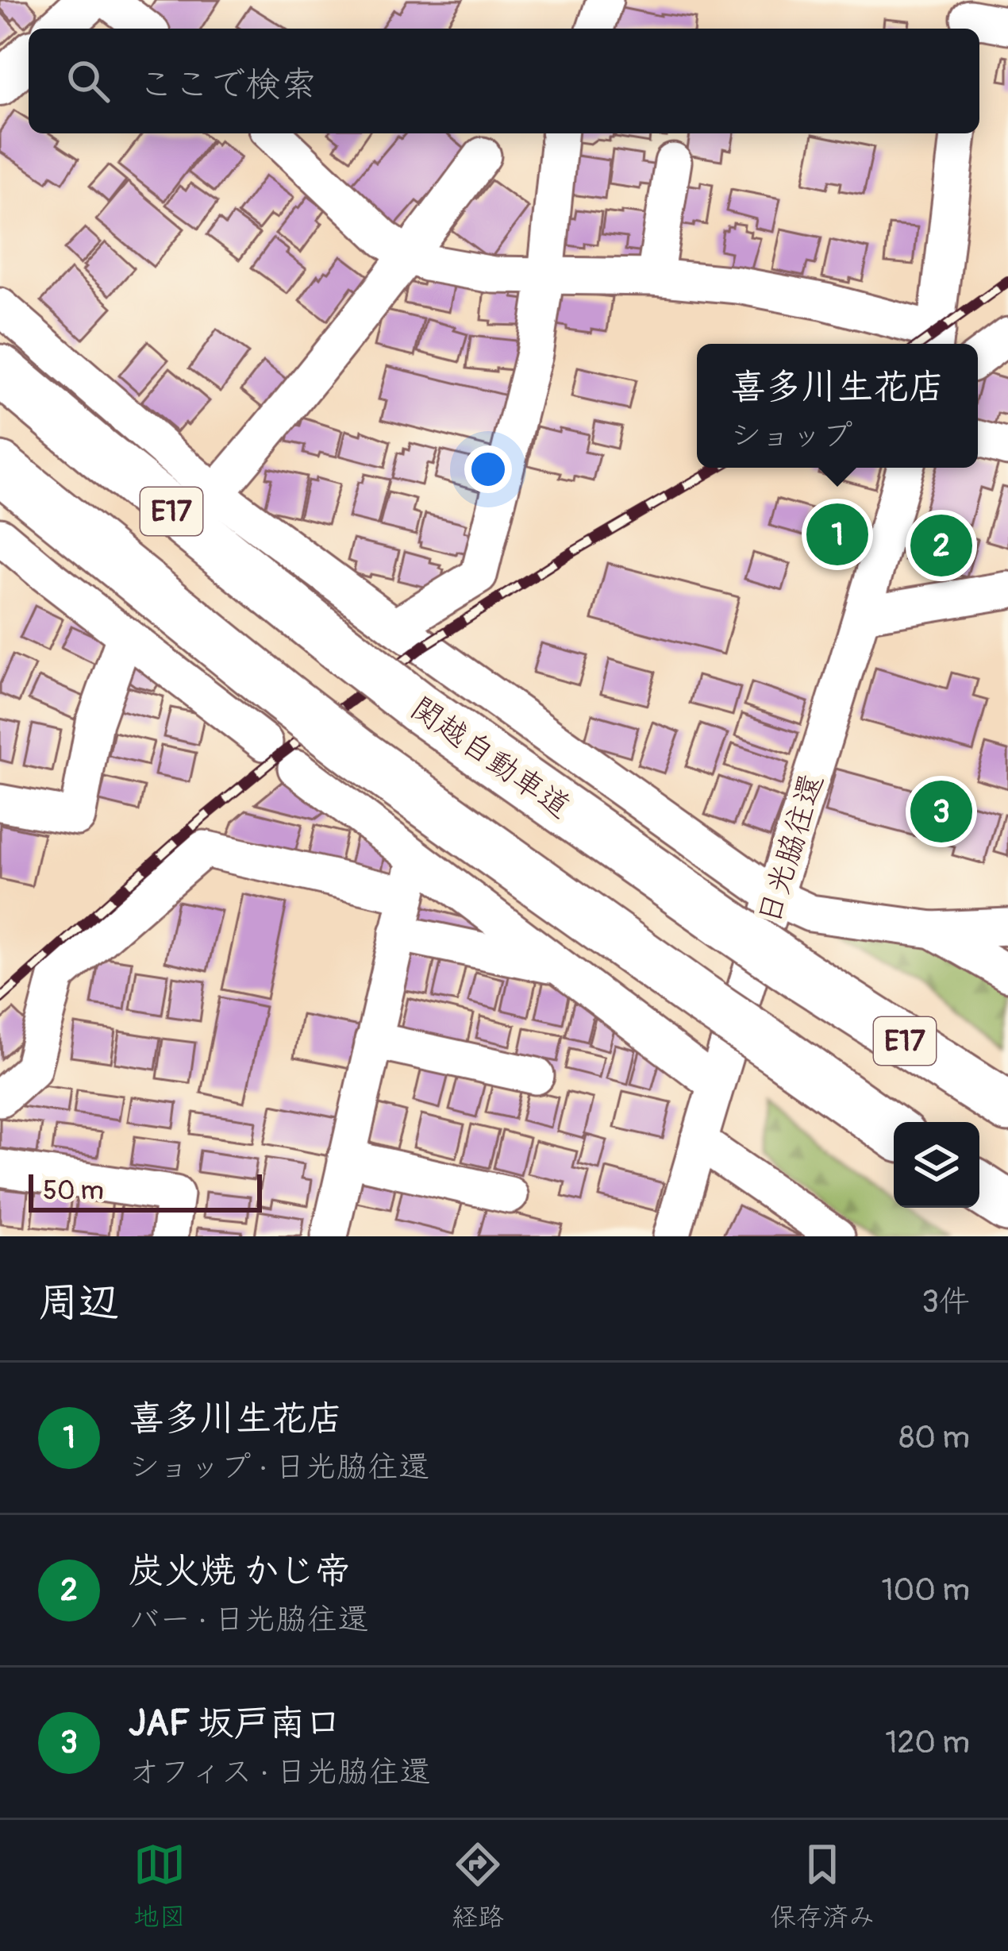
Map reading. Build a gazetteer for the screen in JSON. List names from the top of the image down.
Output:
{
  "streets": {
    "highway": ["E17", "関越自動車道"],
    "street": ["日光脇往還"]
  },
  "scale_bar": "50 m",
  "page": {
    "search": "ここで検索",
    "popup": ["喜多川生花店", "ショップ"],
    "pins": ["1", "2", "3"],
    "scale": "50 m",
    "heading": ["周辺", "3件"],
    "list": [
      {
        "mark": "1",
        "name": "喜多川生花店",
        "note": "ショップ · 日光脇往還",
        "value": "80 m"
      },
      {
        "mark": "2",
        "name": "炭火焼 かじ帝",
        "note": "バー · 日光脇往還",
        "value": "100 m"
      },
      {
        "mark": "3",
        "name": "JAF 坂戸南口",
        "note": "オフィス · 日光脇往還",
        "value": "120 m"
      }
    ],
    "nav": ["地図", "経路", "保存済み"]
  }
}
